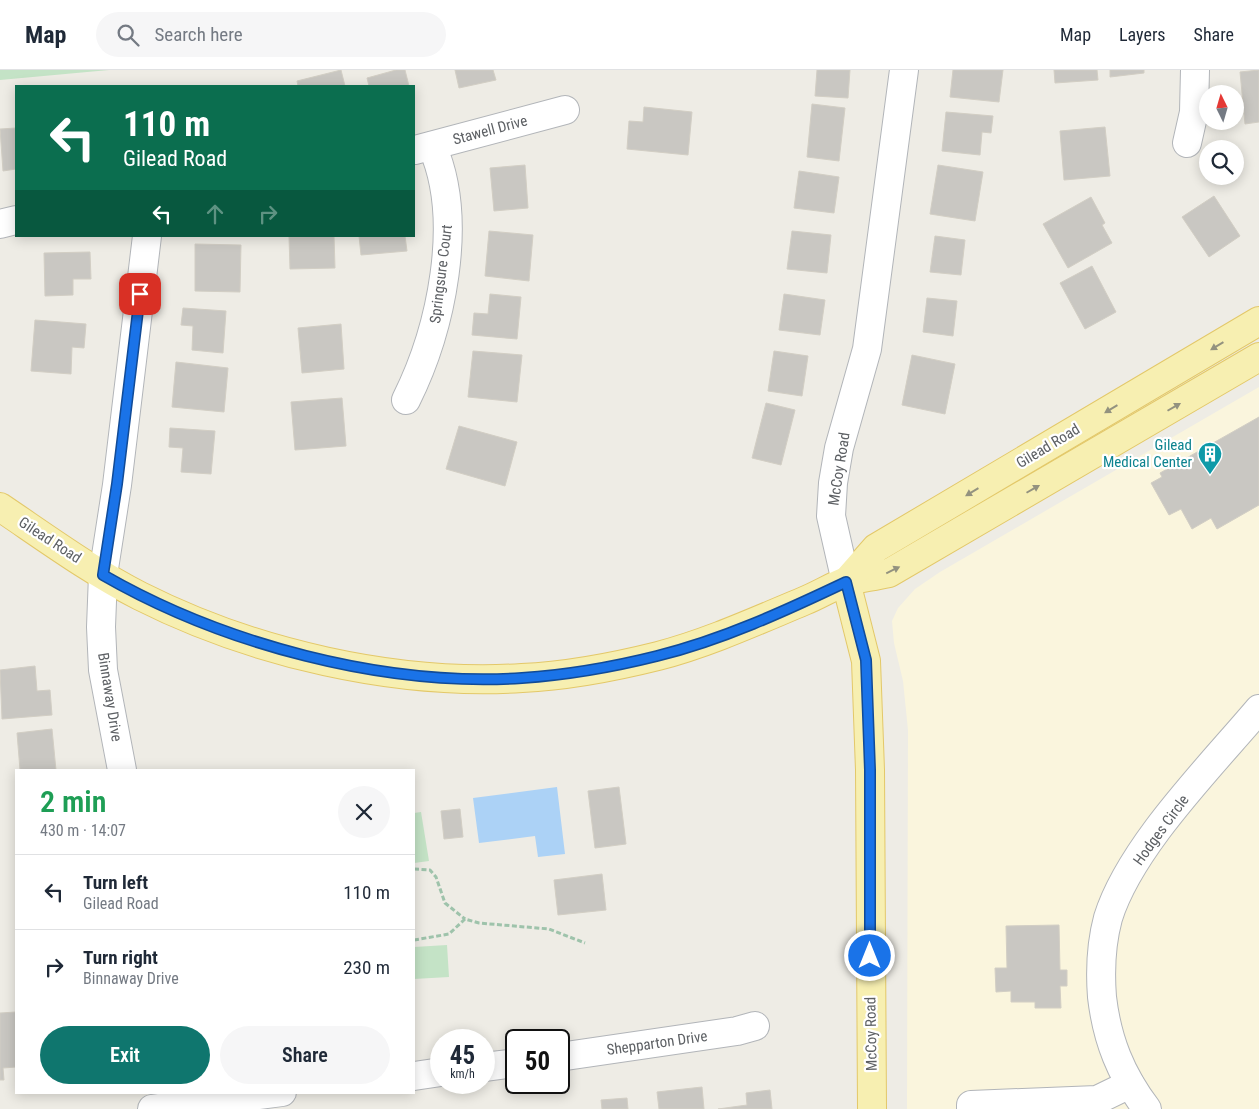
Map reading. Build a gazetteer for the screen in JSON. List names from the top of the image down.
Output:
{
  "streets": {
    "main road": ["Gilead Road", "McCoy Road"],
    "street": [
      "Stawell Drive",
      "Springsure Court",
      "Binnaway Drive",
      "Hodges Circle",
      "Shepparton Drive"
    ]
  },
  "crossings": [
    ["Stawell Drive", "Springsure Court"],
    ["Gilead Road", "McCoy Road"],
    ["Gilead Road", "Binnaway Drive"]
  ],
  "places": {
    "building": ["Gilead Medical Center"]
  },
  "north": "top",
  "page": {
    "header": "Map",
    "search": "Search here",
    "nav": ["Map", "Layers", "Share"],
    "turn": ["110 m", "Gilead Road"],
    "heading": ["2 min", "430 m · 14:07"],
    "list": [
      {
        "name": "Turn left",
        "note": "Gilead Road",
        "value": "110 m"
      },
      {
        "name": "Turn right",
        "note": "Binnaway Drive",
        "value": "230 m"
      }
    ],
    "buttons": ["Exit", "Share"],
    "speed": "45 km/h",
    "limit": "50"
  }
}
